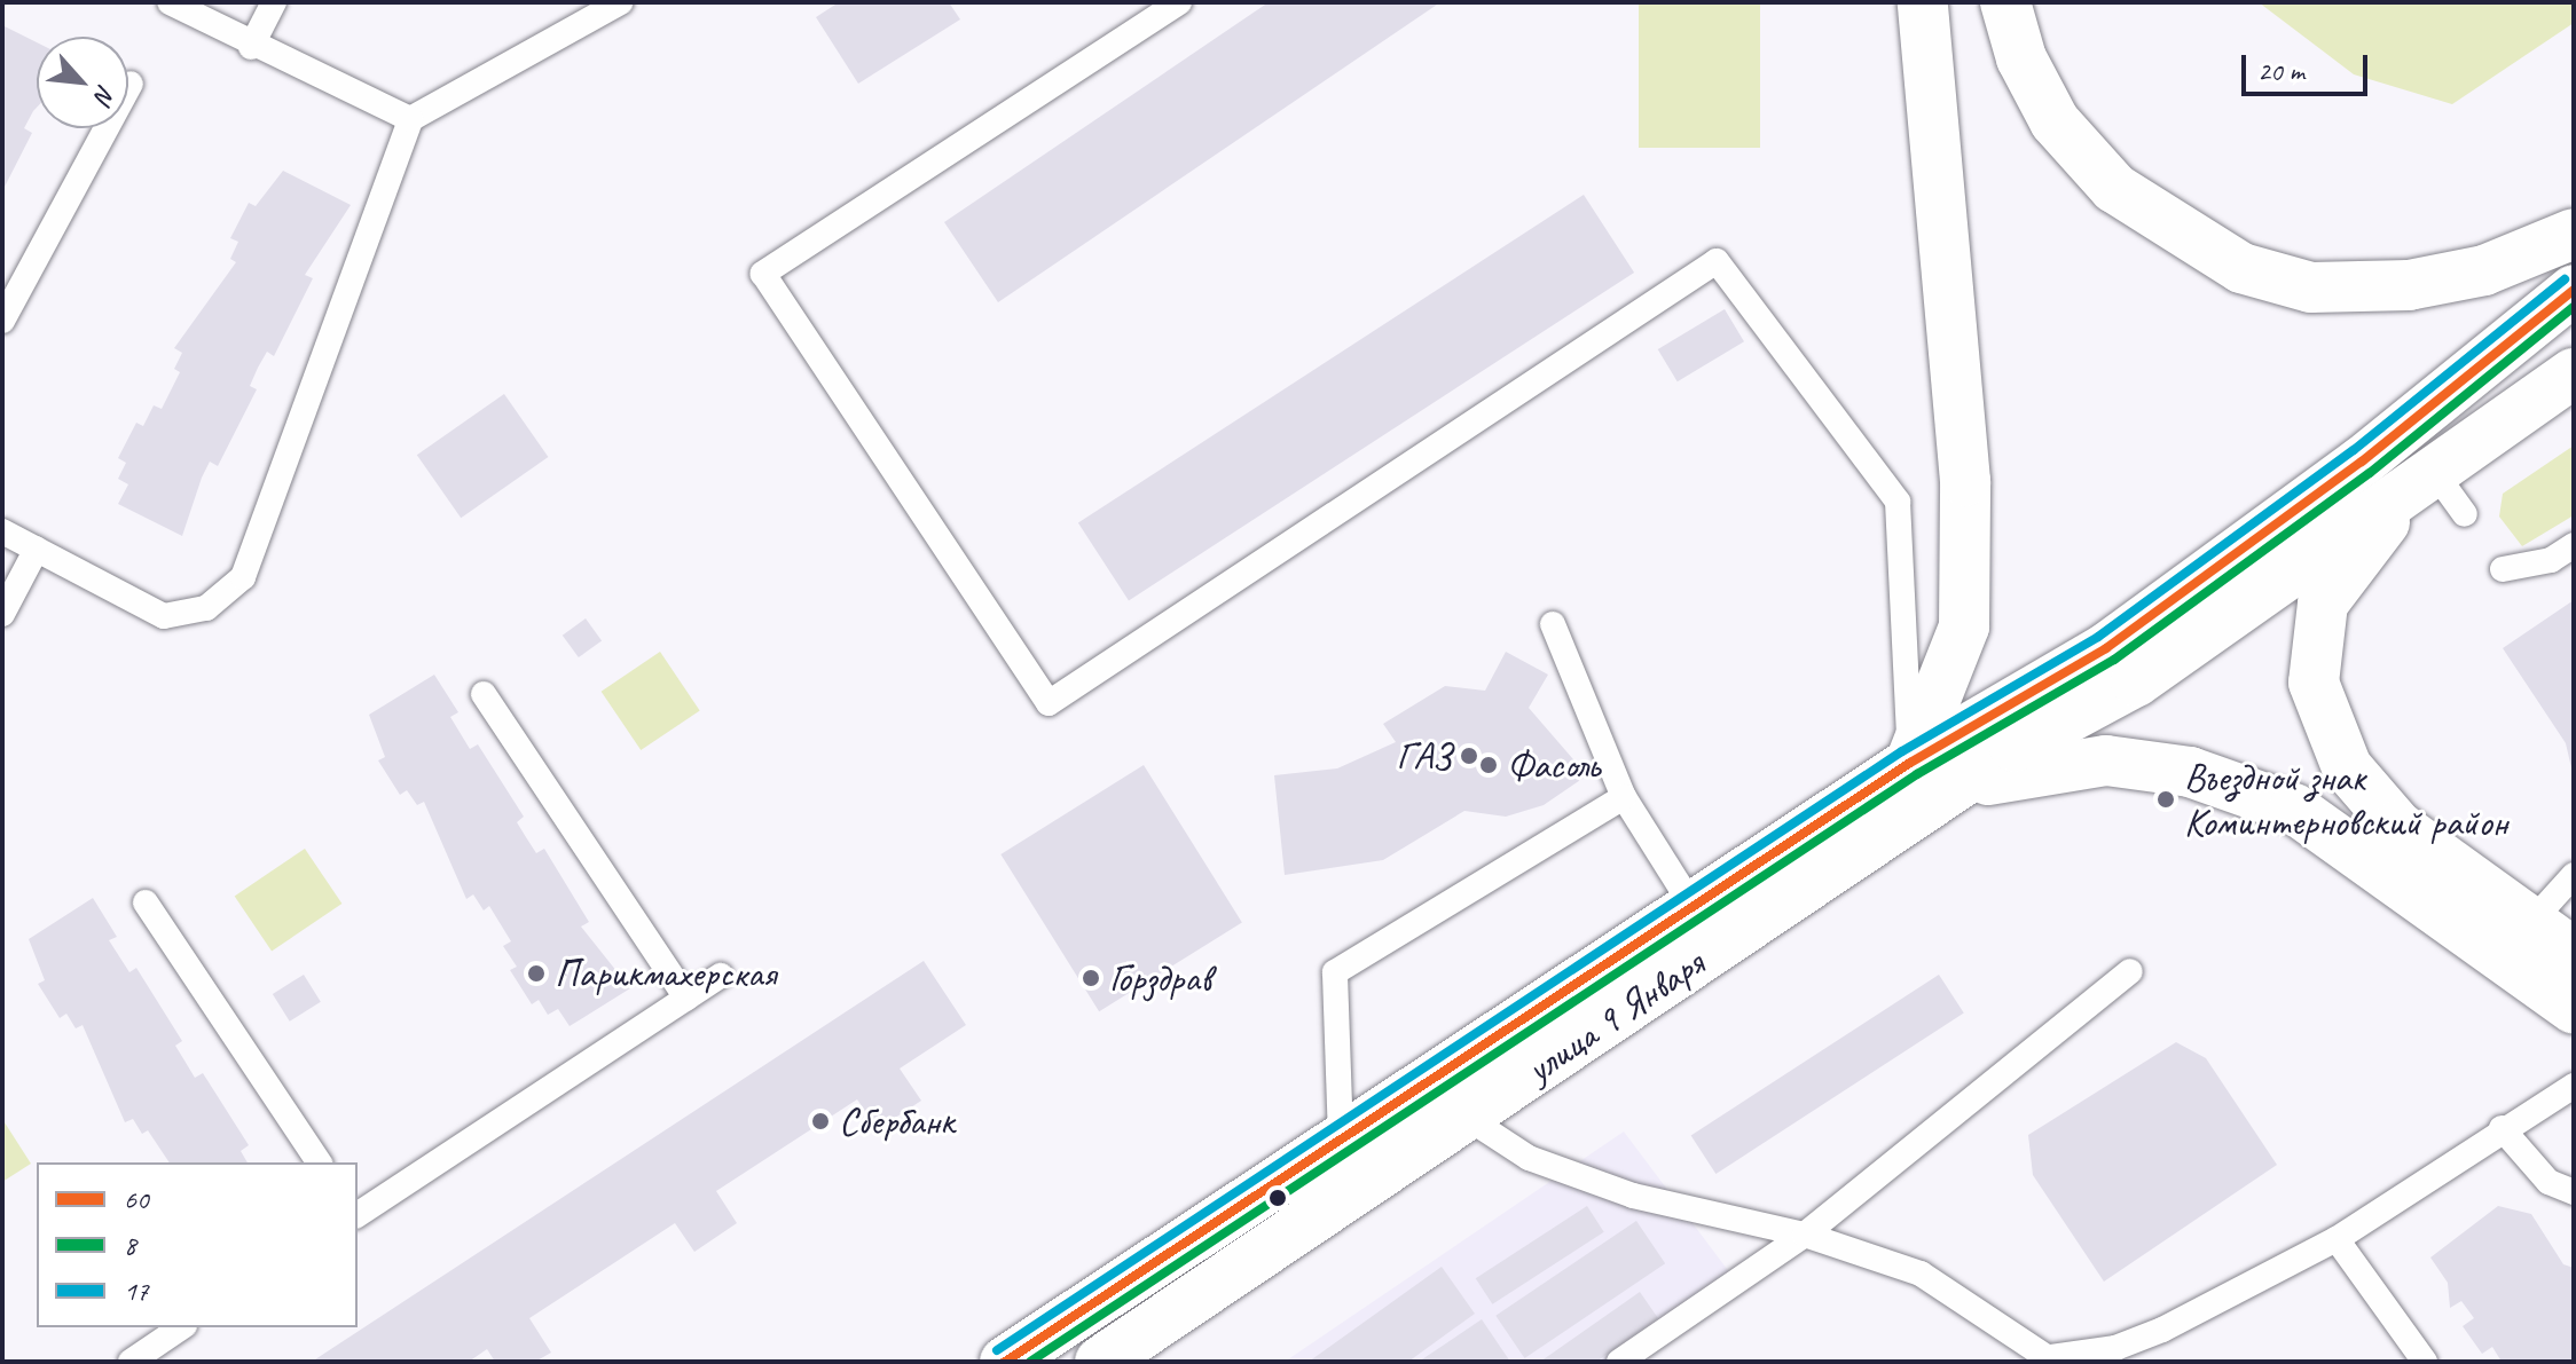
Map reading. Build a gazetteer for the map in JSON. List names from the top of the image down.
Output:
{
  "streets": {
    "main road": ["улица 9 Января"]
  },
  "places": [
    "ГАЗ",
    "Фасоль",
    "Въездной знак Коминтерновский район",
    "Парикмахерская",
    "Горздрав",
    "Сбербанк"
  ],
  "lines": ["transit line 17", "transit line 60", "transit line 8"],
  "legend": ["60", "8", "17"],
  "scale_bar": "20 m",
  "north": "bottom right"
}
